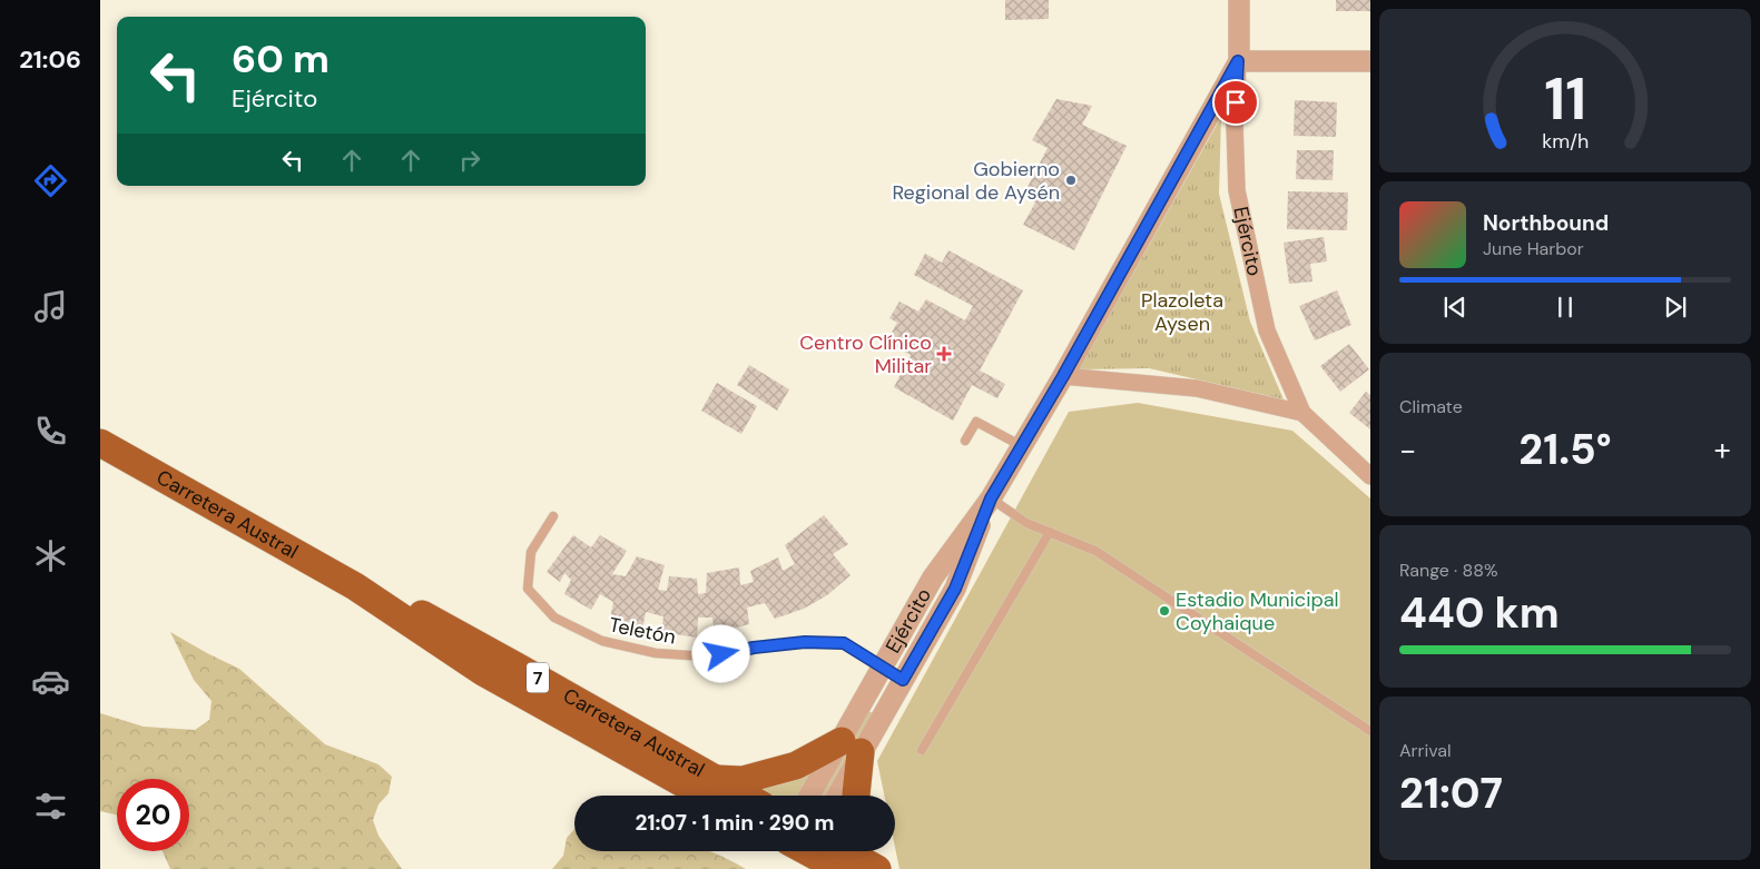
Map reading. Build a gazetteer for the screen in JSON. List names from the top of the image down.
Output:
{
  "streets": {
    "highway": ["Carretera Austral", "7"],
    "street": ["Ejército"],
    "lane": ["Teletón"]
  },
  "crossings": [
    ["Ejército", "Teletón"]
  ],
  "parks": ["Plazoleta Aysen"],
  "places": {
    "other": ["Gobierno Regional de Aysén", "Estadio Municipal Coyhaique"],
    "health": ["Centro Clínico Militar"]
  },
  "page": {
    "tabs": "21:06",
    "turn": ["60 m", "Ejército"],
    "song": ["Northbound", "June Harbor"],
    "tile": [
      "Climate",
      ["Range · 88%", "440 km"],
      ["Arrival", "21:07"]
    ],
    "heat": ["−", "21.5°", "+"],
    "limit": "20",
    "trip": "21:07 · 1 min · 290 m",
    "gauge": ["11", "km/h"]
  }
}
